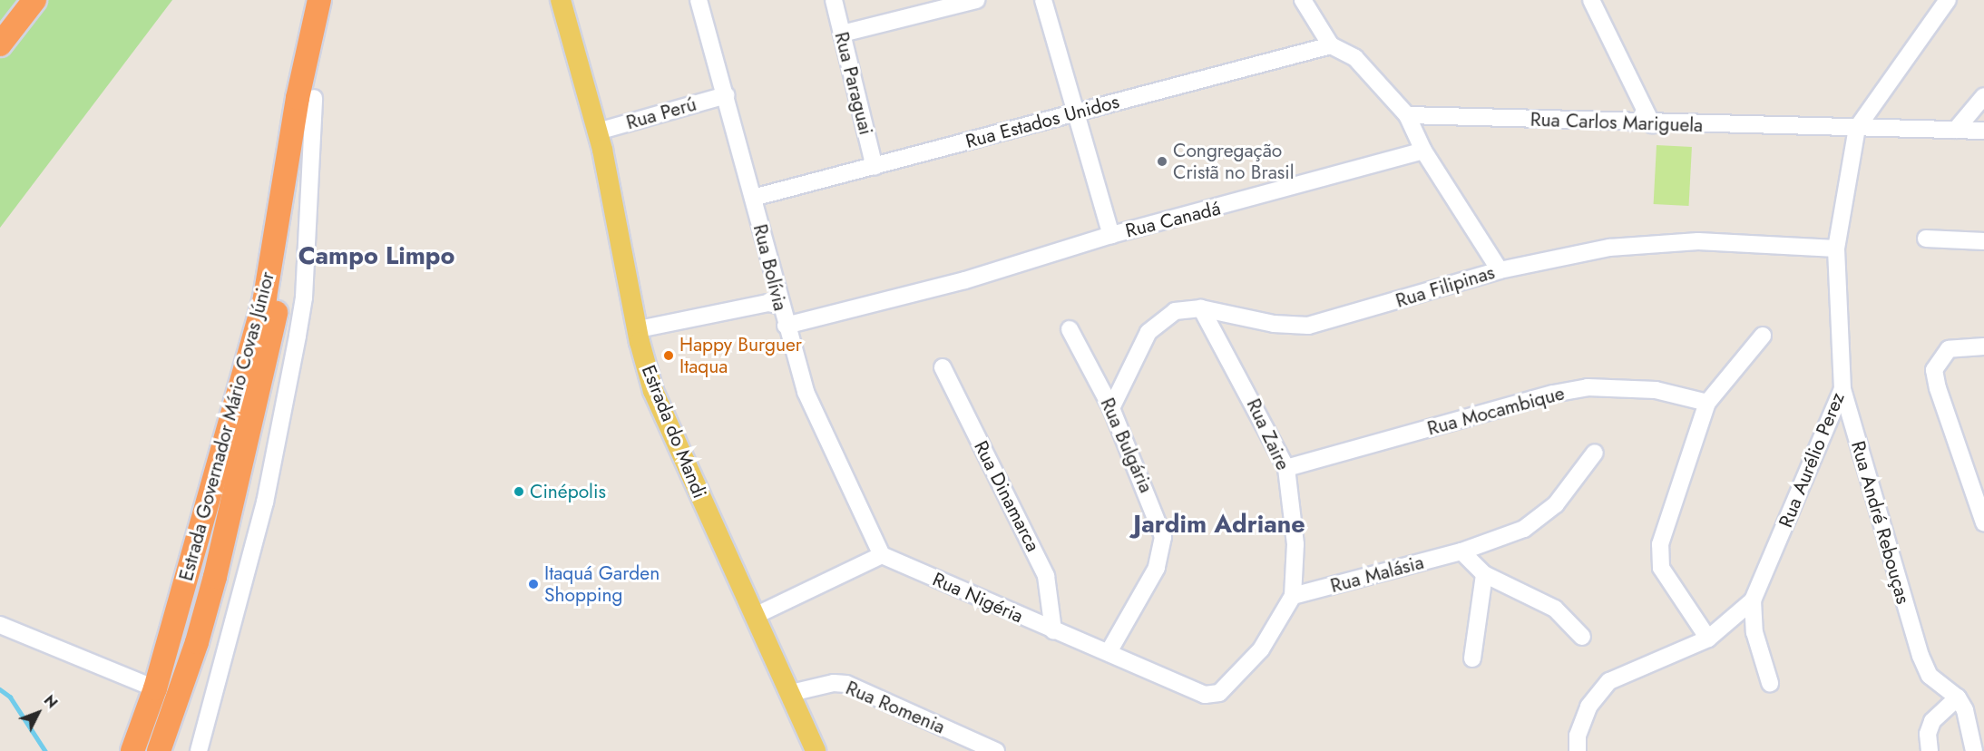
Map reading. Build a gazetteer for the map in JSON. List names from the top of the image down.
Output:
{
  "streets": {
    "highway": ["Estrada Governador Mário Covas Júnior"],
    "main road": ["Estrada do Mandi"],
    "street": [
      "Rua Paraguai",
      "Rua Perú",
      "Rua Estados Unidos",
      "Rua Carlos Mariguela",
      "Rua Canadá",
      "Rua Bolívia",
      "Rua Filipinas",
      "Rua Mocambique",
      "Rua Zaire",
      "Rua Bulgária",
      "Rua Aurélio Perez",
      "Rua Dinamarca",
      "Rua André Rebouças",
      "Rua Malásia",
      "Rua Nigéria",
      "Rua Romenia"
    ]
  },
  "crossings": [
    ["Rua Paraguai", "Rua Estados Unidos"],
    ["Rua Perú", "Rua Bolívia"],
    ["Rua Perú", "Estrada do Mandi"],
    ["Rua Estados Unidos", "Rua Bolívia"],
    ["Rua Carlos Mariguela", "Rua Aurélio Perez"],
    ["Rua Canadá", "Rua Bolívia"],
    ["Rua Bolívia", "Rua Nigéria"],
    ["Rua Filipinas", "Rua Zaire"],
    ["Rua Filipinas", "Rua Bulgária"],
    ["Rua Filipinas", "Rua Aurélio Perez"],
    ["Rua Mocambique", "Rua Zaire"],
    ["Estrada do Mandi", "Rua Romenia"],
    ["Rua Zaire", "Rua Malásia"],
    ["Rua Zaire", "Rua Nigéria"],
    ["Rua Bulgária", "Rua Nigéria"],
    ["Rua Aurélio Perez", "Rua André Rebouças"],
    ["Rua Dinamarca", "Rua Nigéria"]
  ],
  "districts": ["Campo Limpo", "Jardim Adriane"],
  "places": [
    "Congregação Cristã no Brasil",
    "Happy Burguer Itaqua",
    "Cinépolis",
    "Itaquá Garden Shopping"
  ],
  "north": "top right"
}
